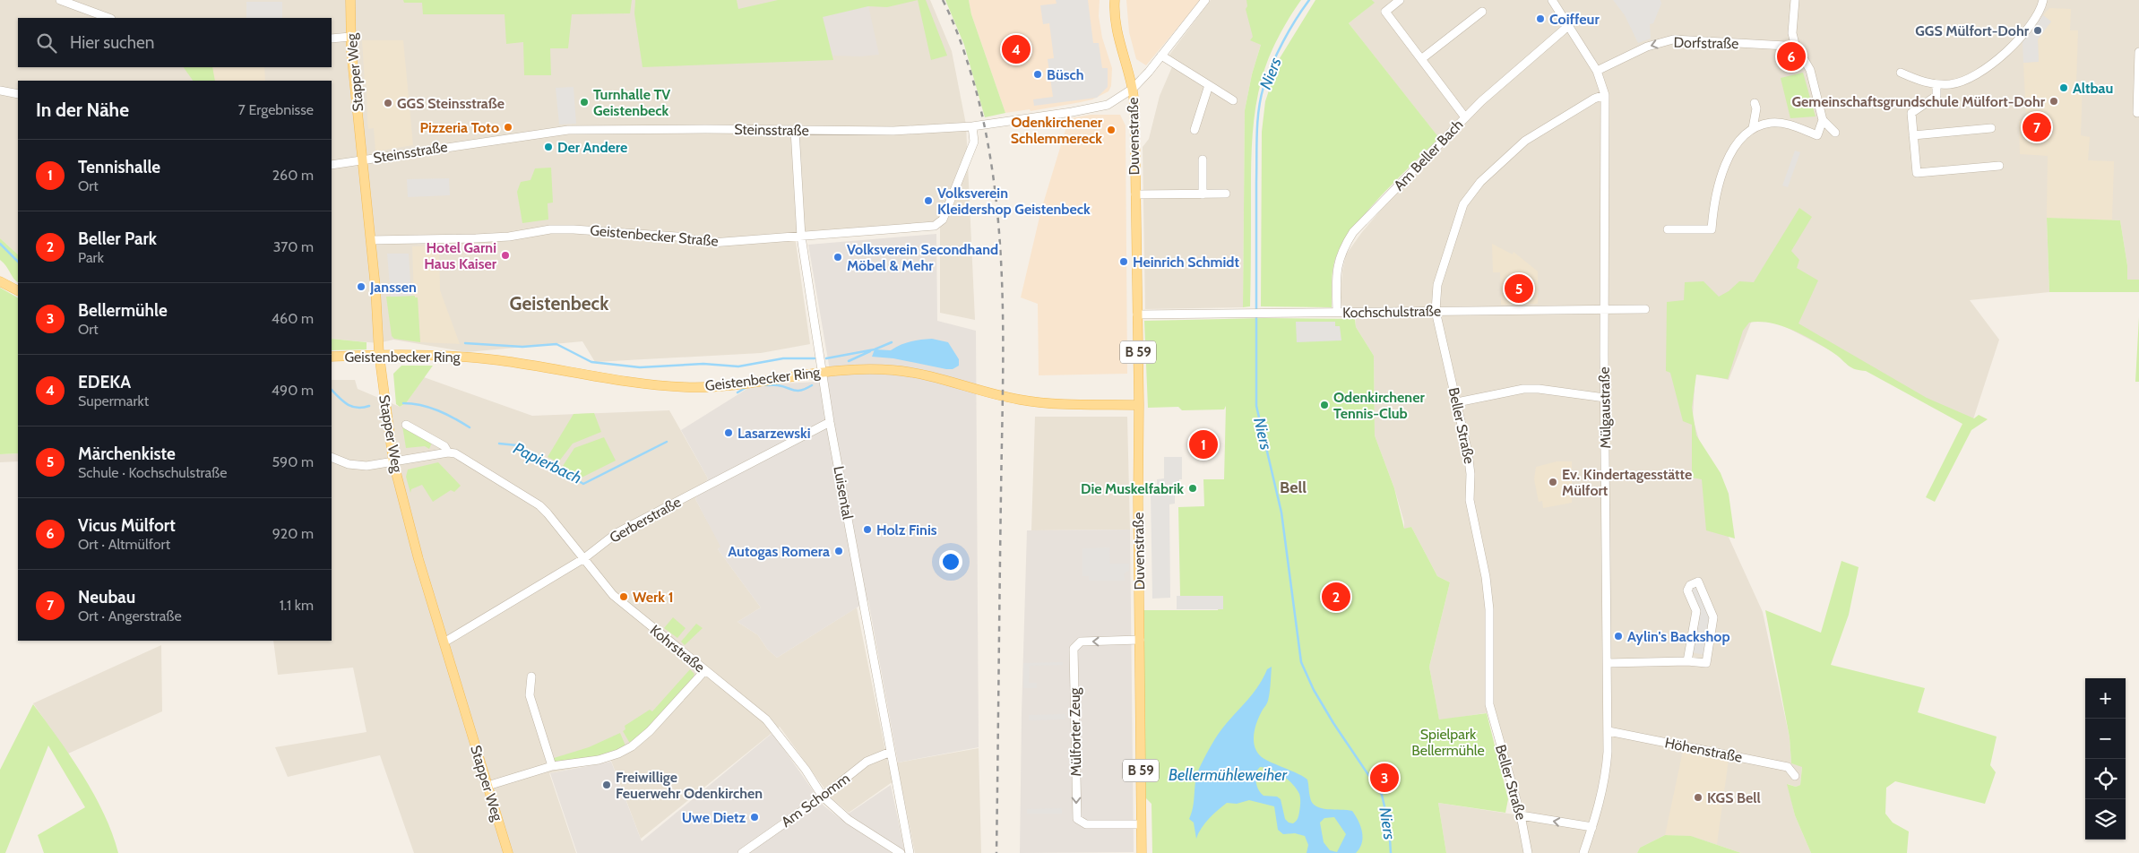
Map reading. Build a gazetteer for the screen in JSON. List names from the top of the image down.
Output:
{
  "streets": {
    "main road": [
      "Stapper Weg",
      "Duvenstraße",
      "B 59",
      "Geistenbecker Ring"
    ],
    "street": [
      "Dorfstraße",
      "Steinsstraße",
      "Am Beller Bach",
      "Geistenbecker Straße",
      "Kochschulstraße",
      "Mülgaustraße",
      "Beller Straße",
      "Luisental",
      "Gerberstraße",
      "Kohrstraße",
      "Mülforter Zeug",
      "Höhenstraße",
      "Am Schomm"
    ]
  },
  "crossings": [
    ["Dorfstraße", "Mülgaustraße"],
    ["Stapper Weg", "Steinsstraße"],
    ["Stapper Weg", "Geistenbecker Straße"],
    ["Stapper Weg", "Geistenbecker Ring"],
    ["Stapper Weg", "Gerberstraße"],
    ["Steinsstraße", "Duvenstraße"],
    ["Steinsstraße", "Geistenbecker Straße"],
    ["Steinsstraße", "Luisental"],
    ["Duvenstraße", "Kochschulstraße"],
    ["Duvenstraße", "Geistenbecker Ring"],
    ["Duvenstraße", "Mülforter Zeug"],
    ["Am Beller Bach", "Kochschulstraße"],
    ["Am Beller Bach", "Mülgaustraße"],
    ["Geistenbecker Straße", "Luisental"],
    ["Kochschulstraße", "Mülgaustraße"],
    ["Kochschulstraße", "Beller Straße"],
    ["Geistenbecker Ring", "Luisental"],
    ["Mülgaustraße", "Beller Straße"],
    ["Mülgaustraße", "Höhenstraße"],
    ["Luisental", "Gerberstraße"],
    ["Luisental", "Am Schomm"],
    ["Gerberstraße", "Kohrstraße"],
    ["Kohrstraße", "Am Schomm"]
  ],
  "one_way": ["Dorfstraße"],
  "districts": ["Geistenbeck", "Bell"],
  "water": ["Niers", "Papierbach", "Bellermühleweiher"],
  "parks": ["Spielpark Bellermühle"],
  "places": [
    "Coiffeur",
    "GGS Mülfort-Dohr",
    "Büsch",
    "Altbau",
    "Gemeinschaftsgrundschule Mülfort-Dohr",
    "Turnhalle TV Geistenbeck",
    "GGS Steinsstraße",
    "Pizzeria Toto",
    "Odenkirchener Schlemmereck",
    "Der Andere",
    "Volksverein Kleidershop Geistenbeck",
    "Hotel Garni Haus Kaiser",
    "Volksverein Secondhand Möbel & Mehr",
    "Heinrich Schmidt",
    "Janssen",
    "Odenkirchener Tennis-Club",
    "Lasarzewski",
    "Ev. Kindertagesstätte Mülfort",
    "Die Muskelfabrik",
    "Holz Finis",
    "Autogas Romera",
    "Werk 1",
    "Aylin's Backshop",
    "Freiwillige Feuerwehr Odenkirchen",
    "KGS Bell",
    "Uwe Dietz"
  ],
  "page": {
    "search": "Hier suchen",
    "pins": [
      "4",
      "6",
      "7",
      "5",
      "1",
      "2",
      "3"
    ],
    "heading": ["In der Nähe", "7 Ergebnisse"],
    "list": [
      {
        "mark": "1",
        "name": "Tennishalle",
        "note": "Ort",
        "value": "260 m"
      },
      {
        "mark": "2",
        "name": "Beller Park",
        "note": "Park",
        "value": "370 m"
      },
      {
        "mark": "3",
        "name": "Bellermühle",
        "note": "Ort",
        "value": "460 m"
      },
      {
        "mark": "4",
        "name": "EDEKA",
        "note": "Supermarkt",
        "value": "490 m"
      },
      {
        "mark": "5",
        "name": "Märchenkiste",
        "note": "Schule · Kochschulstraße",
        "value": "590 m"
      },
      {
        "mark": "6",
        "name": "Vicus Mülfort",
        "note": "Ort · Altmülfort",
        "value": "920 m"
      },
      {
        "mark": "7",
        "name": "Neubau",
        "note": "Ort · Angerstraße",
        "value": "1.1 km"
      }
    ],
    "map_buttons": ["+", "−"]
  }
}
